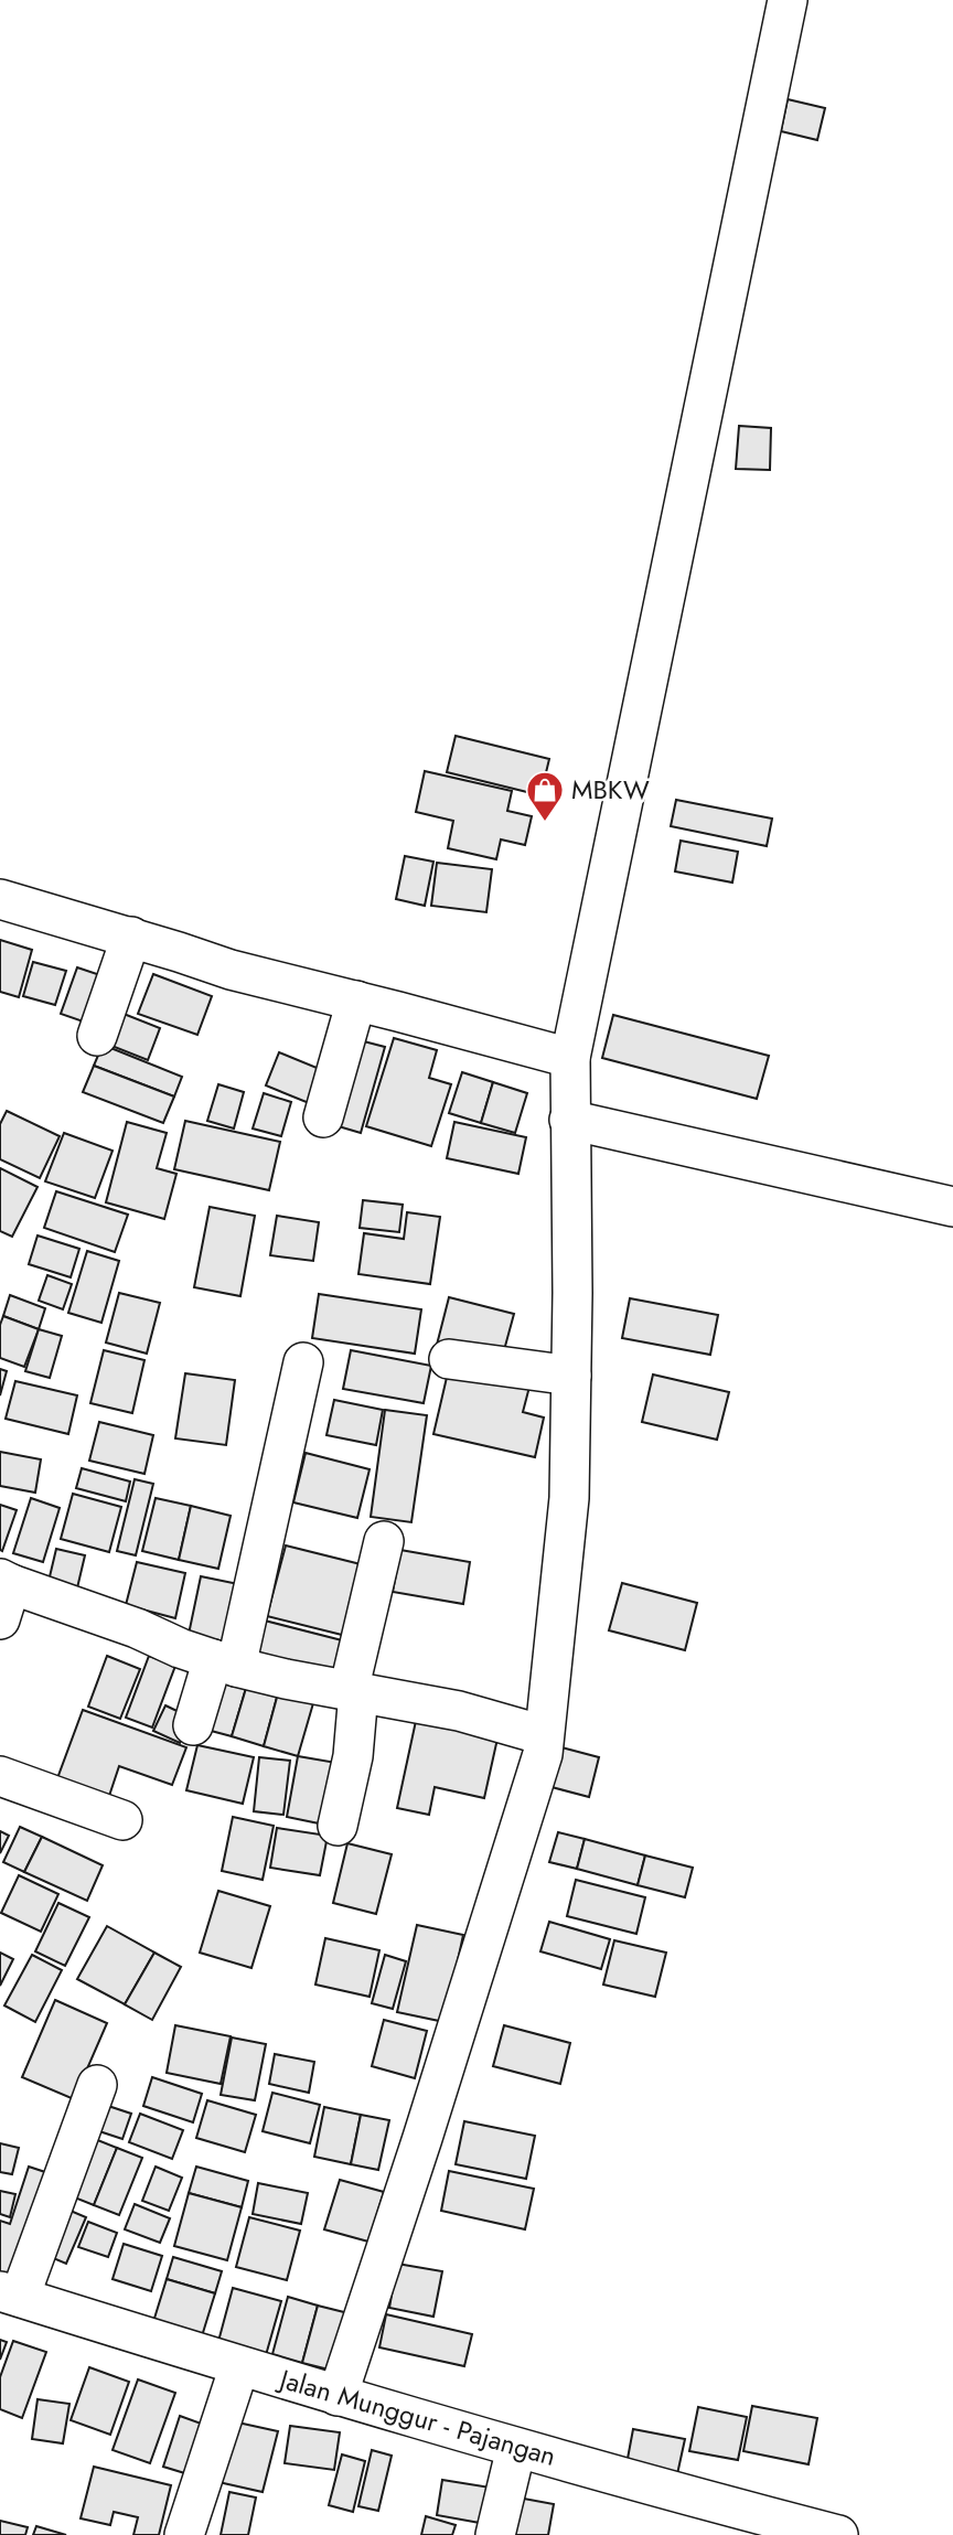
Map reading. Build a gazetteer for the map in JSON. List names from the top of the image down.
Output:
{
  "streets": {
    "street": ["Jalan Munggur - Pajangan"]
  },
  "places": {
    "shop": ["MBKW"]
  }
}
